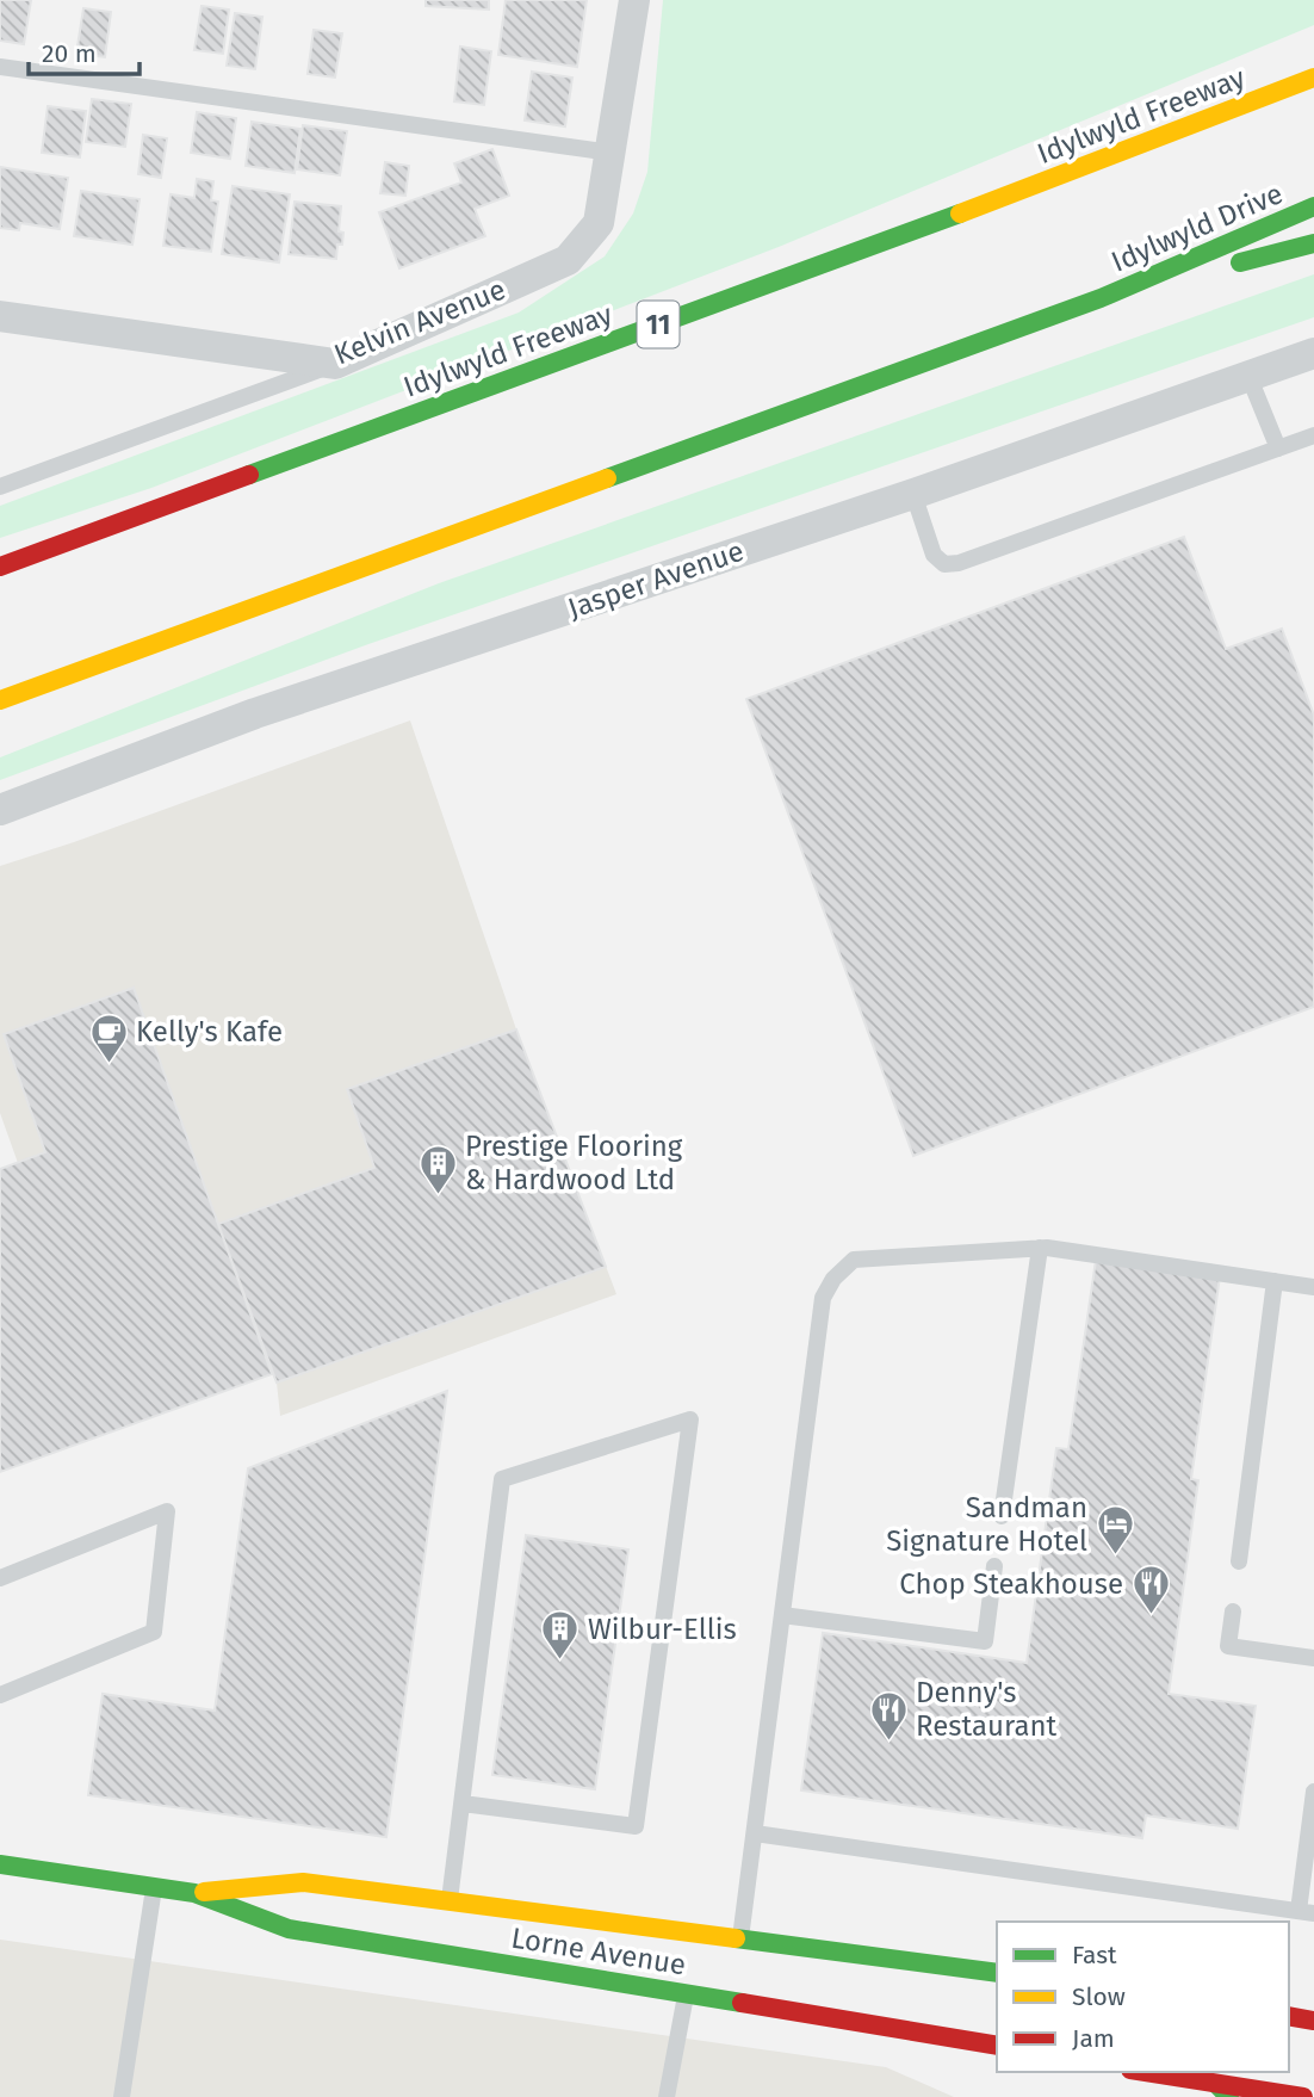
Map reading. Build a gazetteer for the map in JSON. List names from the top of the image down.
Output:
{
  "streets": {
    "main road": [
      "Idylwyld Freeway",
      "Idylwyld Drive",
      "11",
      "Lorne Avenue"
    ],
    "street": ["Kelvin Avenue", "Jasper Avenue"]
  },
  "places": {
    "cafe": ["Kelly's Kafe"],
    "building": ["Prestige Flooring & Hardwood Ltd", "Wilbur-Ellis"],
    "hotel": ["Sandman Signature Hotel"],
    "restaurant": ["Chop Steakhouse", "Denny's Restaurant"]
  },
  "legend": ["Fast", "Slow", "Jam"],
  "scale_bar": "20 m"
}
